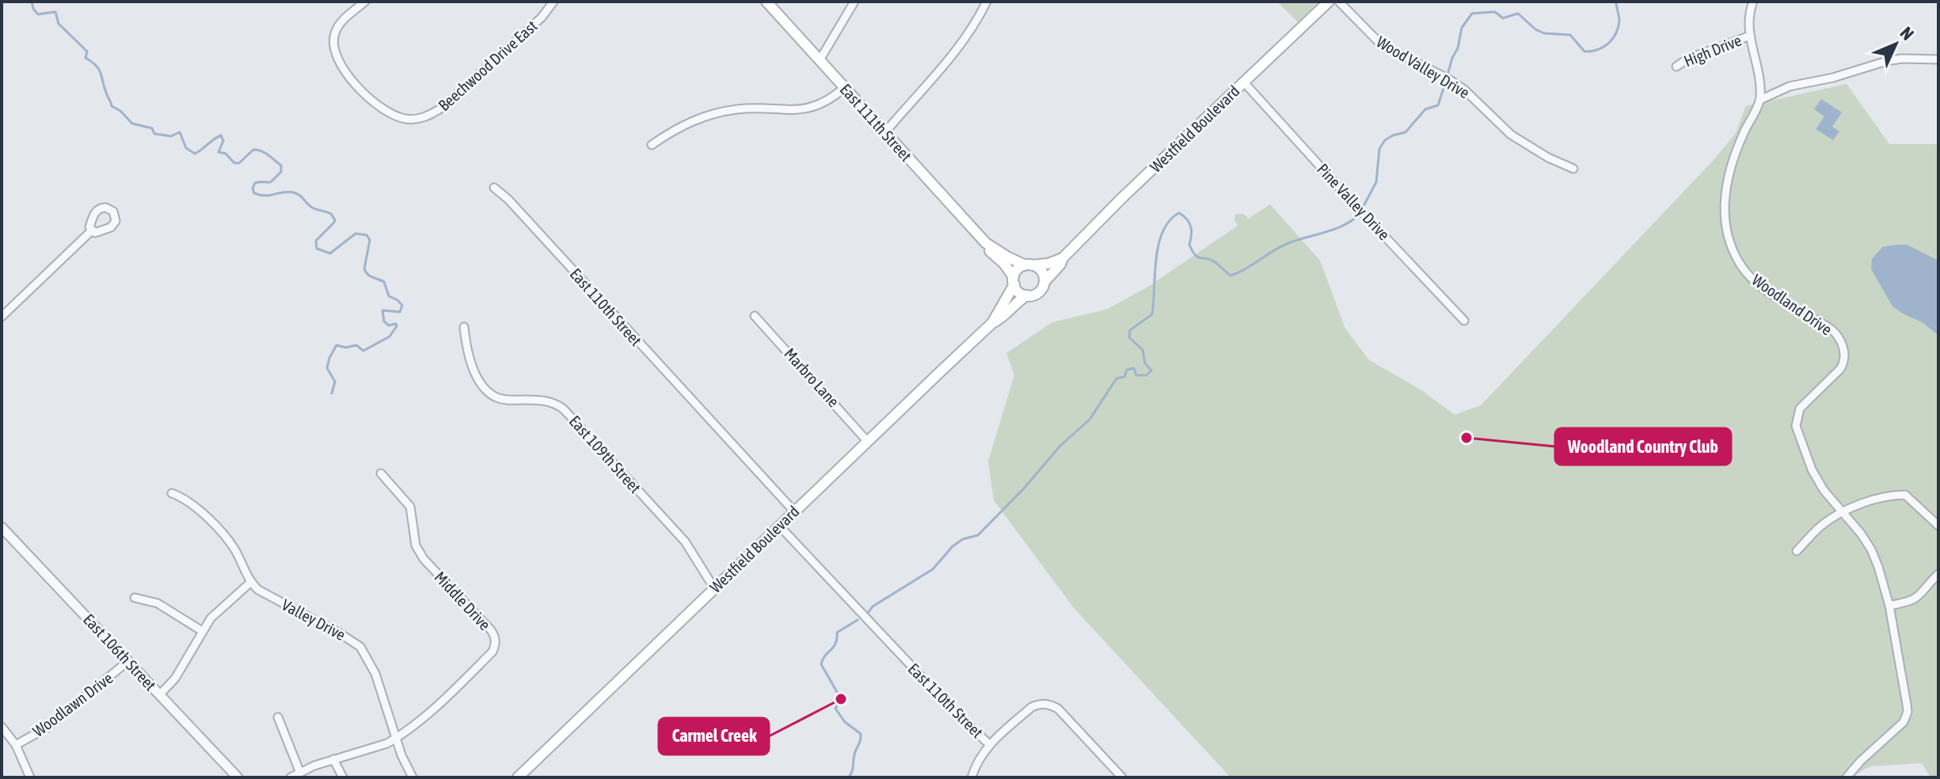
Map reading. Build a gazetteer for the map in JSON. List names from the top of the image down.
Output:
{
  "streets": {
    "main road": ["East 111th Street", "Westfield Boulevard"],
    "street": [
      "High Drive",
      "Beechwood Drive East",
      "Wood Valley Drive",
      "Pine Valley Drive",
      "Woodland Drive",
      "East 110th Street",
      "Marbro Lane",
      "East 109th Street",
      "Middle Drive",
      "Valley Drive",
      "East 106th Street",
      "Woodlawn Drive"
    ]
  },
  "crossings": [
    ["East 111th Street", "Westfield Boulevard"],
    ["Westfield Boulevard", "Pine Valley Drive"],
    ["Westfield Boulevard", "East 110th Street"],
    ["Westfield Boulevard", "Marbro Lane"],
    ["Westfield Boulevard", "East 109th Street"],
    ["Middle Drive", "Valley Drive"],
    ["East 106th Street", "Woodlawn Drive"]
  ],
  "places": ["Woodland Country Club", "Carmel Creek"],
  "north": "top right"
}
